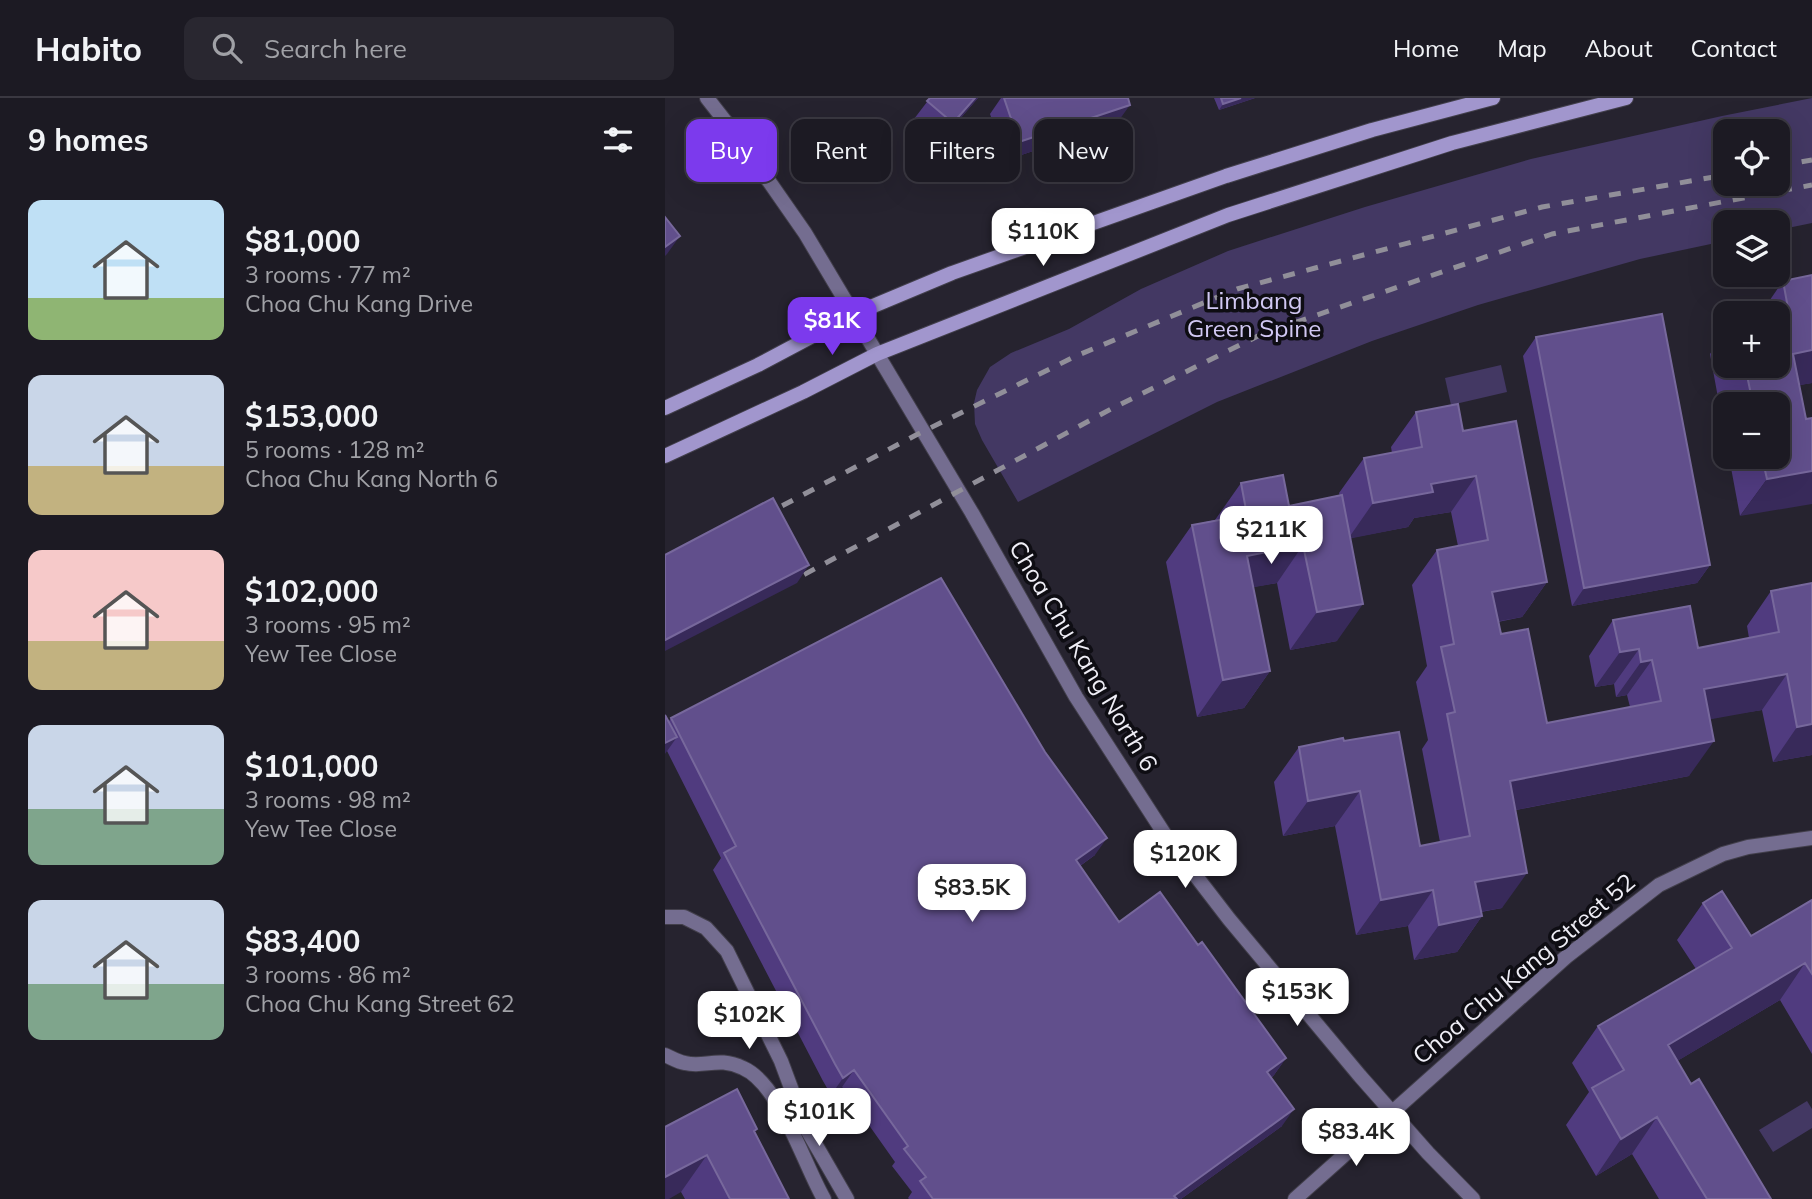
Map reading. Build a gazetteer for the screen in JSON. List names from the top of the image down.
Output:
{
  "streets": {
    "street": ["Choa Chu Kang North 6", "Choa Chu Kang Street 52"]
  },
  "crossings": [
    ["Choa Chu Kang North 6", "Choa Chu Kang Street 52"]
  ],
  "parks": ["Limbang Green Spine"],
  "page": {
    "header": "Habito",
    "search": "Search here",
    "nav": [
      "Home",
      "Map",
      "About",
      "Contact"
    ],
    "heading": "9 homes",
    "map_buttons": ["+", "−"],
    "chip": [
      "Buy",
      "Rent",
      "Filters",
      "New"
    ],
    "list": [
      {
        "name": "$81,000",
        "note": "3 rooms · 77 m² · Choa Chu Kang Drive"
      },
      {
        "name": "$153,000",
        "note": "5 rooms · 128 m² · Choa Chu Kang North 6"
      },
      {
        "name": "$102,000",
        "note": "3 rooms · 95 m² · Yew Tee Close"
      },
      {
        "name": "$101,000",
        "note": "3 rooms · 98 m² · Yew Tee Close"
      },
      {
        "name": "$83,400",
        "note": "3 rooms · 86 m² · Choa Chu Kang Street 62"
      }
    ],
    "price": [
      "$110K",
      "$81K",
      "$211K",
      "$120K",
      "$83.5K",
      "$153K",
      "$102K",
      "$101K",
      "$83.4K"
    ]
  }
}
